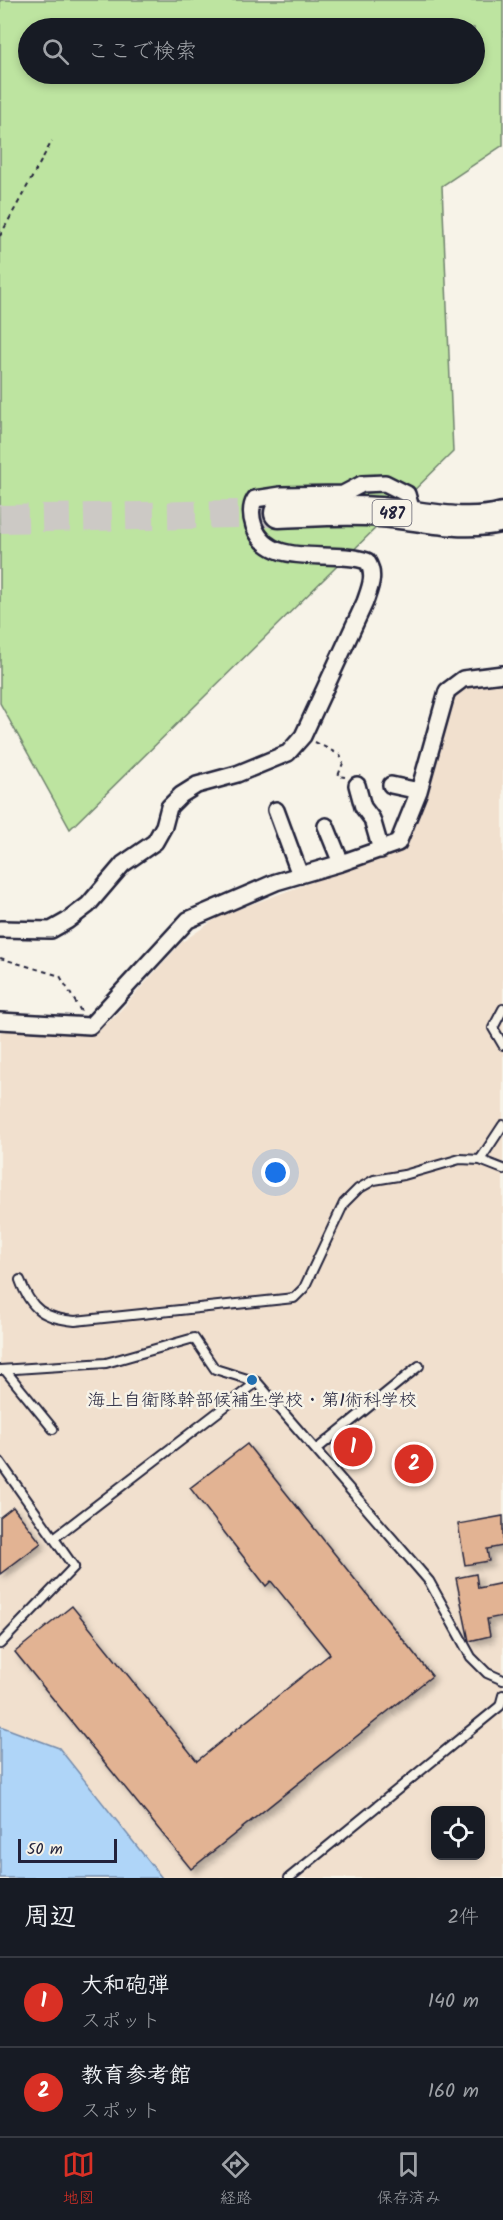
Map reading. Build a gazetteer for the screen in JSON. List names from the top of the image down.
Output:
{
  "streets": {
    "highway": ["487"]
  },
  "places": ["海上自衛隊幹部候補生学校・第1術科学校"],
  "scale_bar": "50 m",
  "page": {
    "search": "ここで検索",
    "pins": ["1", "2"],
    "scale": "50 m",
    "heading": ["周辺", "2件"],
    "list": [
      {
        "mark": "1",
        "name": "大和砲弾",
        "note": "スポット",
        "value": "140 m"
      },
      {
        "mark": "2",
        "name": "教育参考館",
        "note": "スポット",
        "value": "160 m"
      }
    ],
    "nav": ["地図", "経路", "保存済み"]
  }
}
